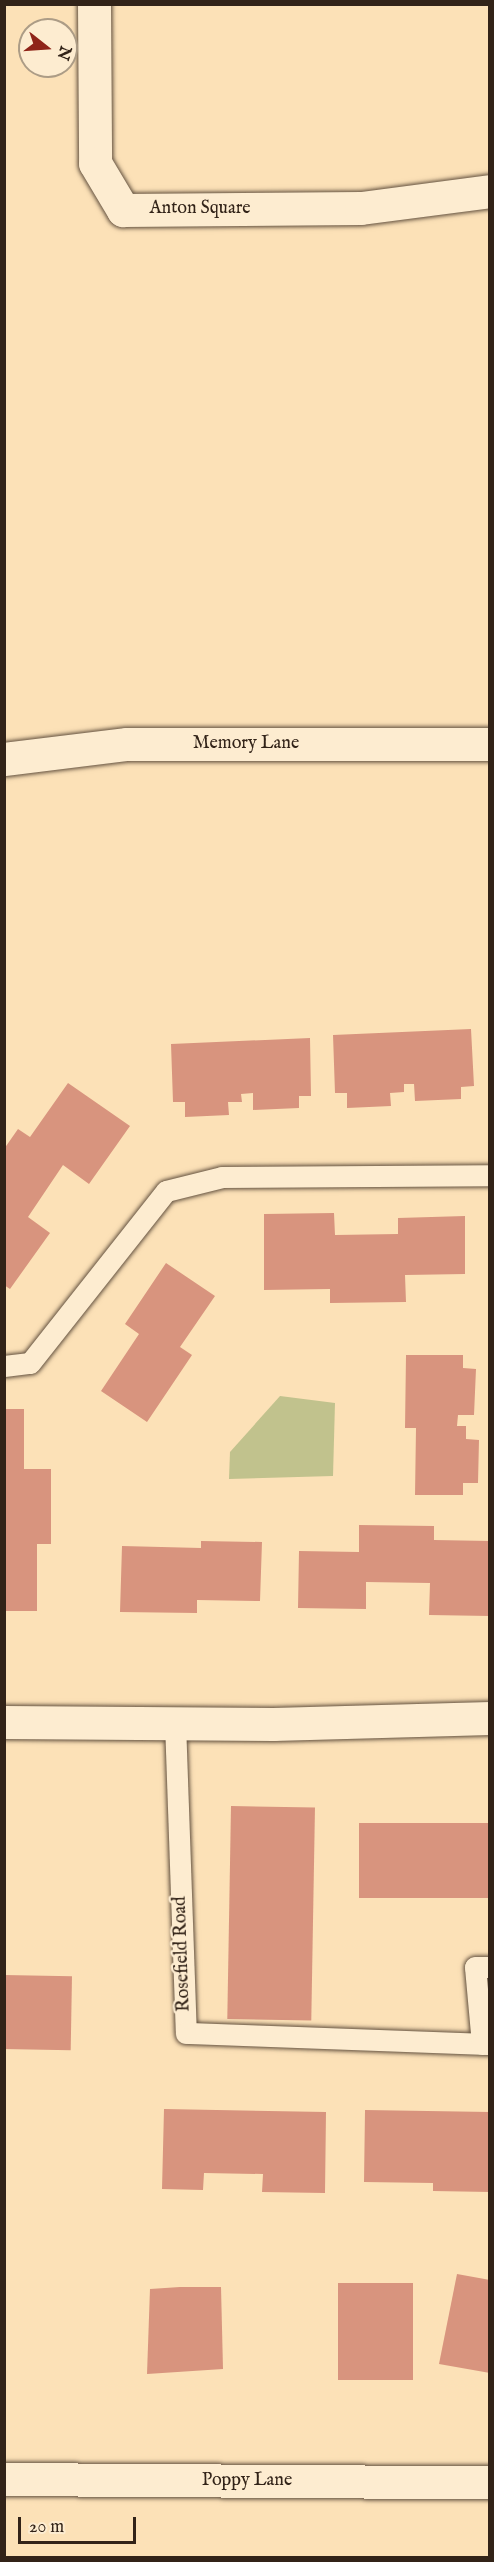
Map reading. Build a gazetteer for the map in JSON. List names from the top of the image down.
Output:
{
  "streets": {
    "street": ["Anton Square", "Memory Lane", "Poppy Lane"],
    "lane": ["Rosefield Road"]
  },
  "scale_bar": "20 m",
  "north": "right"
}
